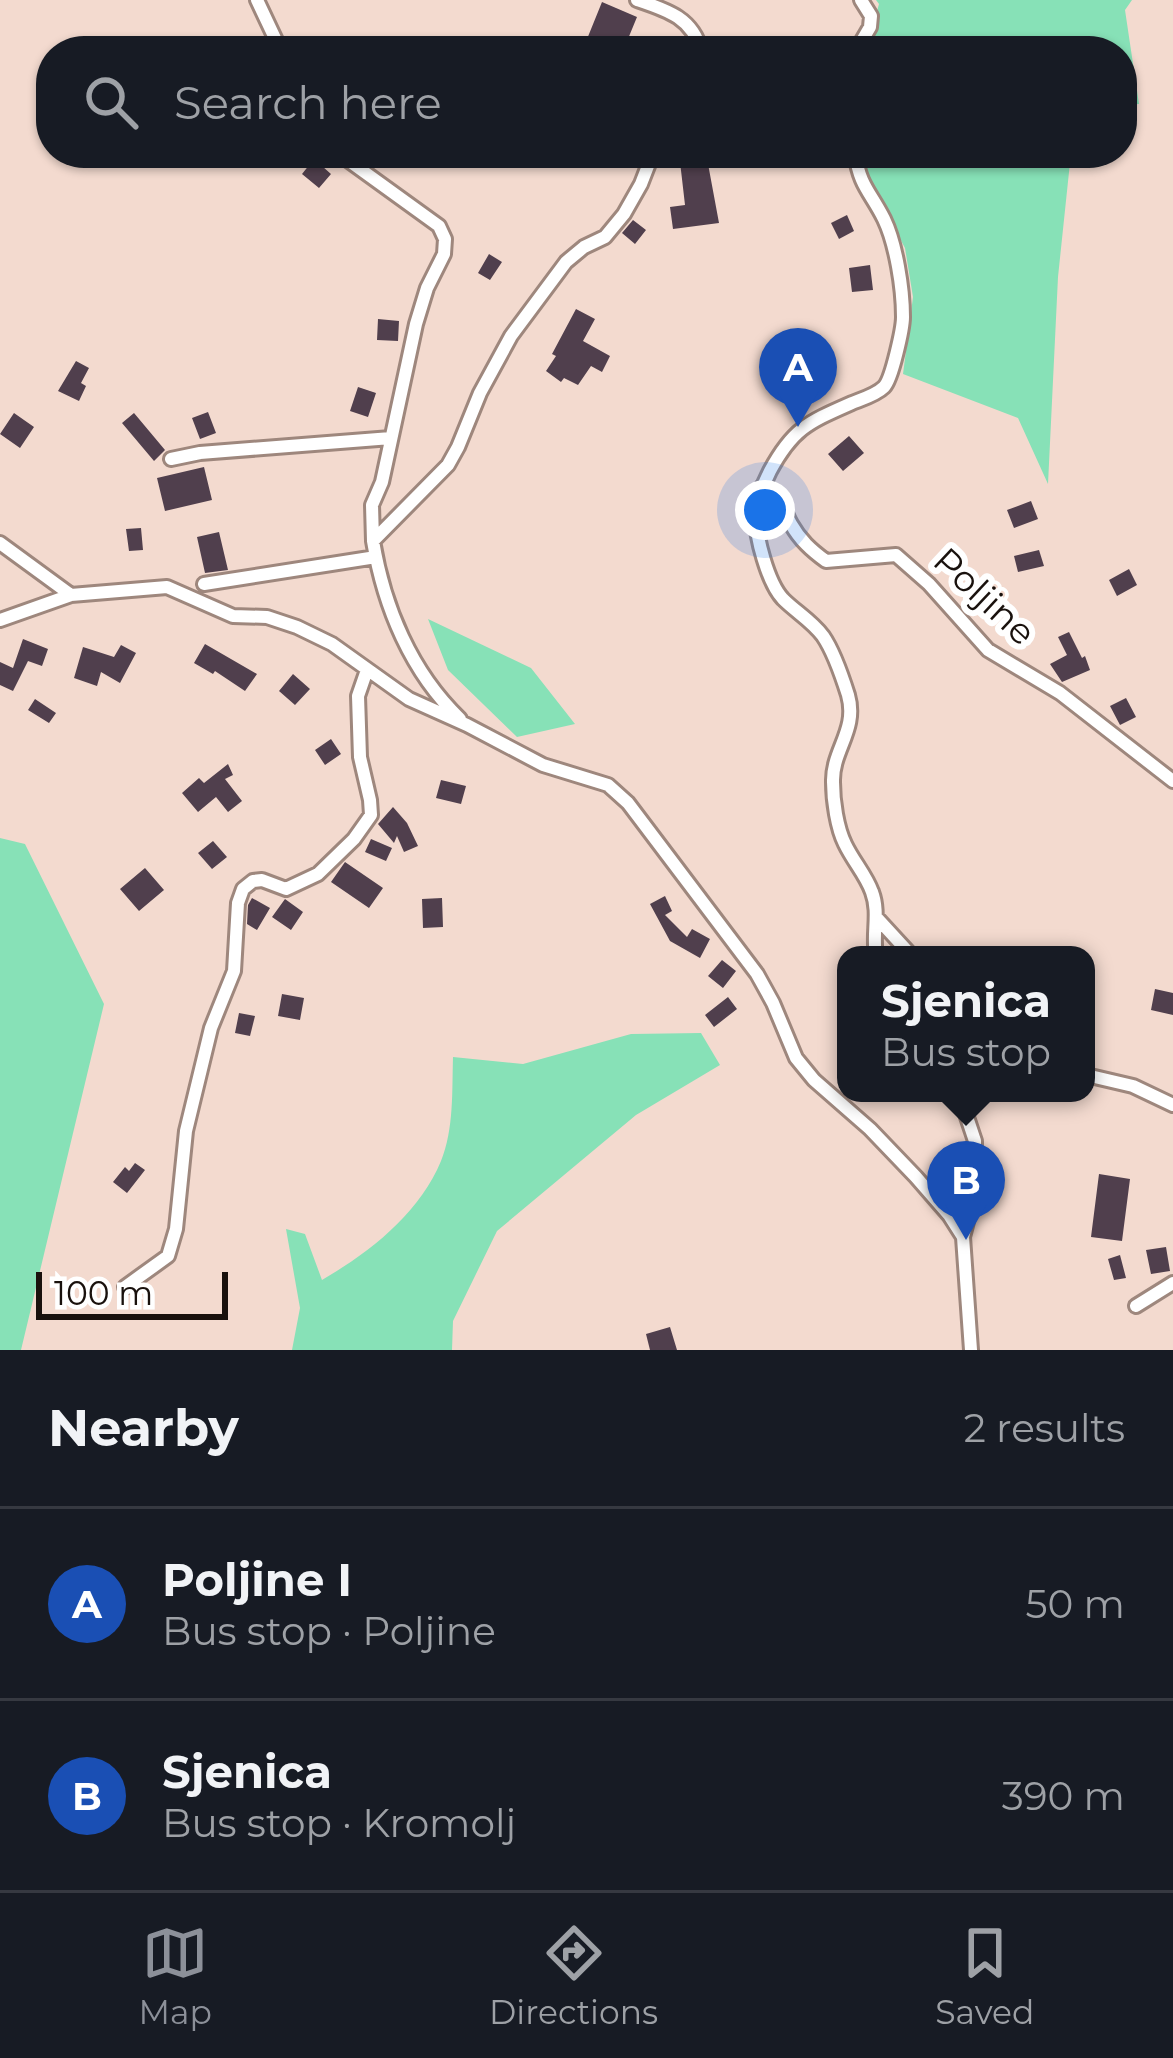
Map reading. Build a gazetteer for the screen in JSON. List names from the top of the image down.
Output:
{
  "streets": {
    "street": ["Poljine"]
  },
  "scale_bar": "100 m",
  "page": {
    "search": "Search here",
    "pins": ["A", "B"],
    "popup": ["Sjenica", "Bus stop"],
    "scale": "100 m",
    "heading": ["Nearby", "2 results"],
    "list": [
      {
        "mark": "A",
        "name": "Poljine I",
        "note": "Bus stop · Poljine",
        "value": "50 m"
      },
      {
        "mark": "B",
        "name": "Sjenica",
        "note": "Bus stop · Kromolj",
        "value": "390 m"
      }
    ],
    "nav": ["Map", "Directions", "Saved"]
  }
}
